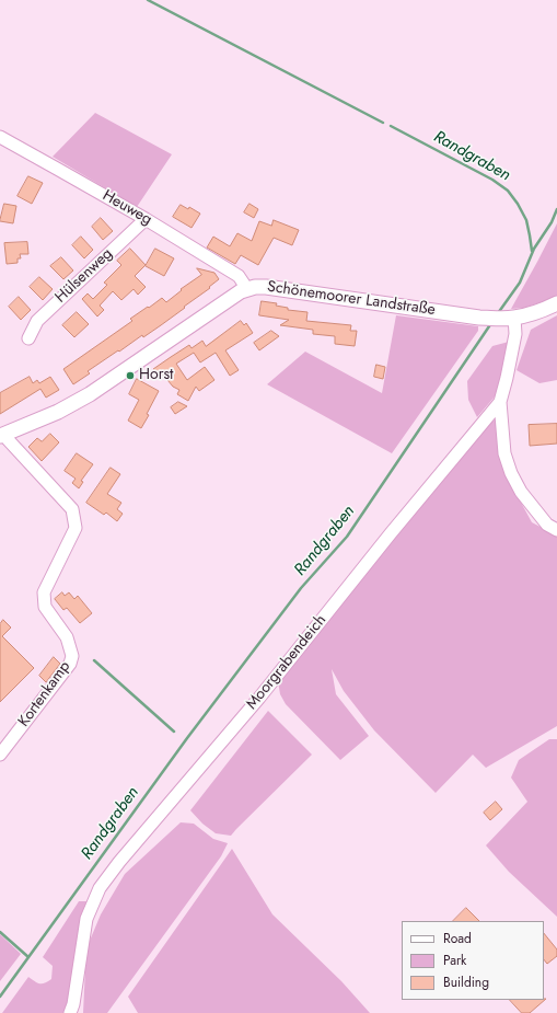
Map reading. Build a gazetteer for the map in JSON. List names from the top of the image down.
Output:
{
  "streets": {
    "street": [
      "Heuweg",
      "Hülsenweg",
      "Schönemoorer Landstraße",
      "Moorgrabendeich",
      "Kortenkamp"
    ]
  },
  "crossings": [
    ["Heuweg", "Hülsenweg"],
    ["Heuweg", "Schönemoorer Landstraße"],
    ["Schönemoorer Landstraße", "Moorgrabendeich"],
    ["Schönemoorer Landstraße", "Kortenkamp"]
  ],
  "water": ["Randgraben"],
  "places": ["Horst"],
  "legend": ["Road", "Park", "Building"]
}
